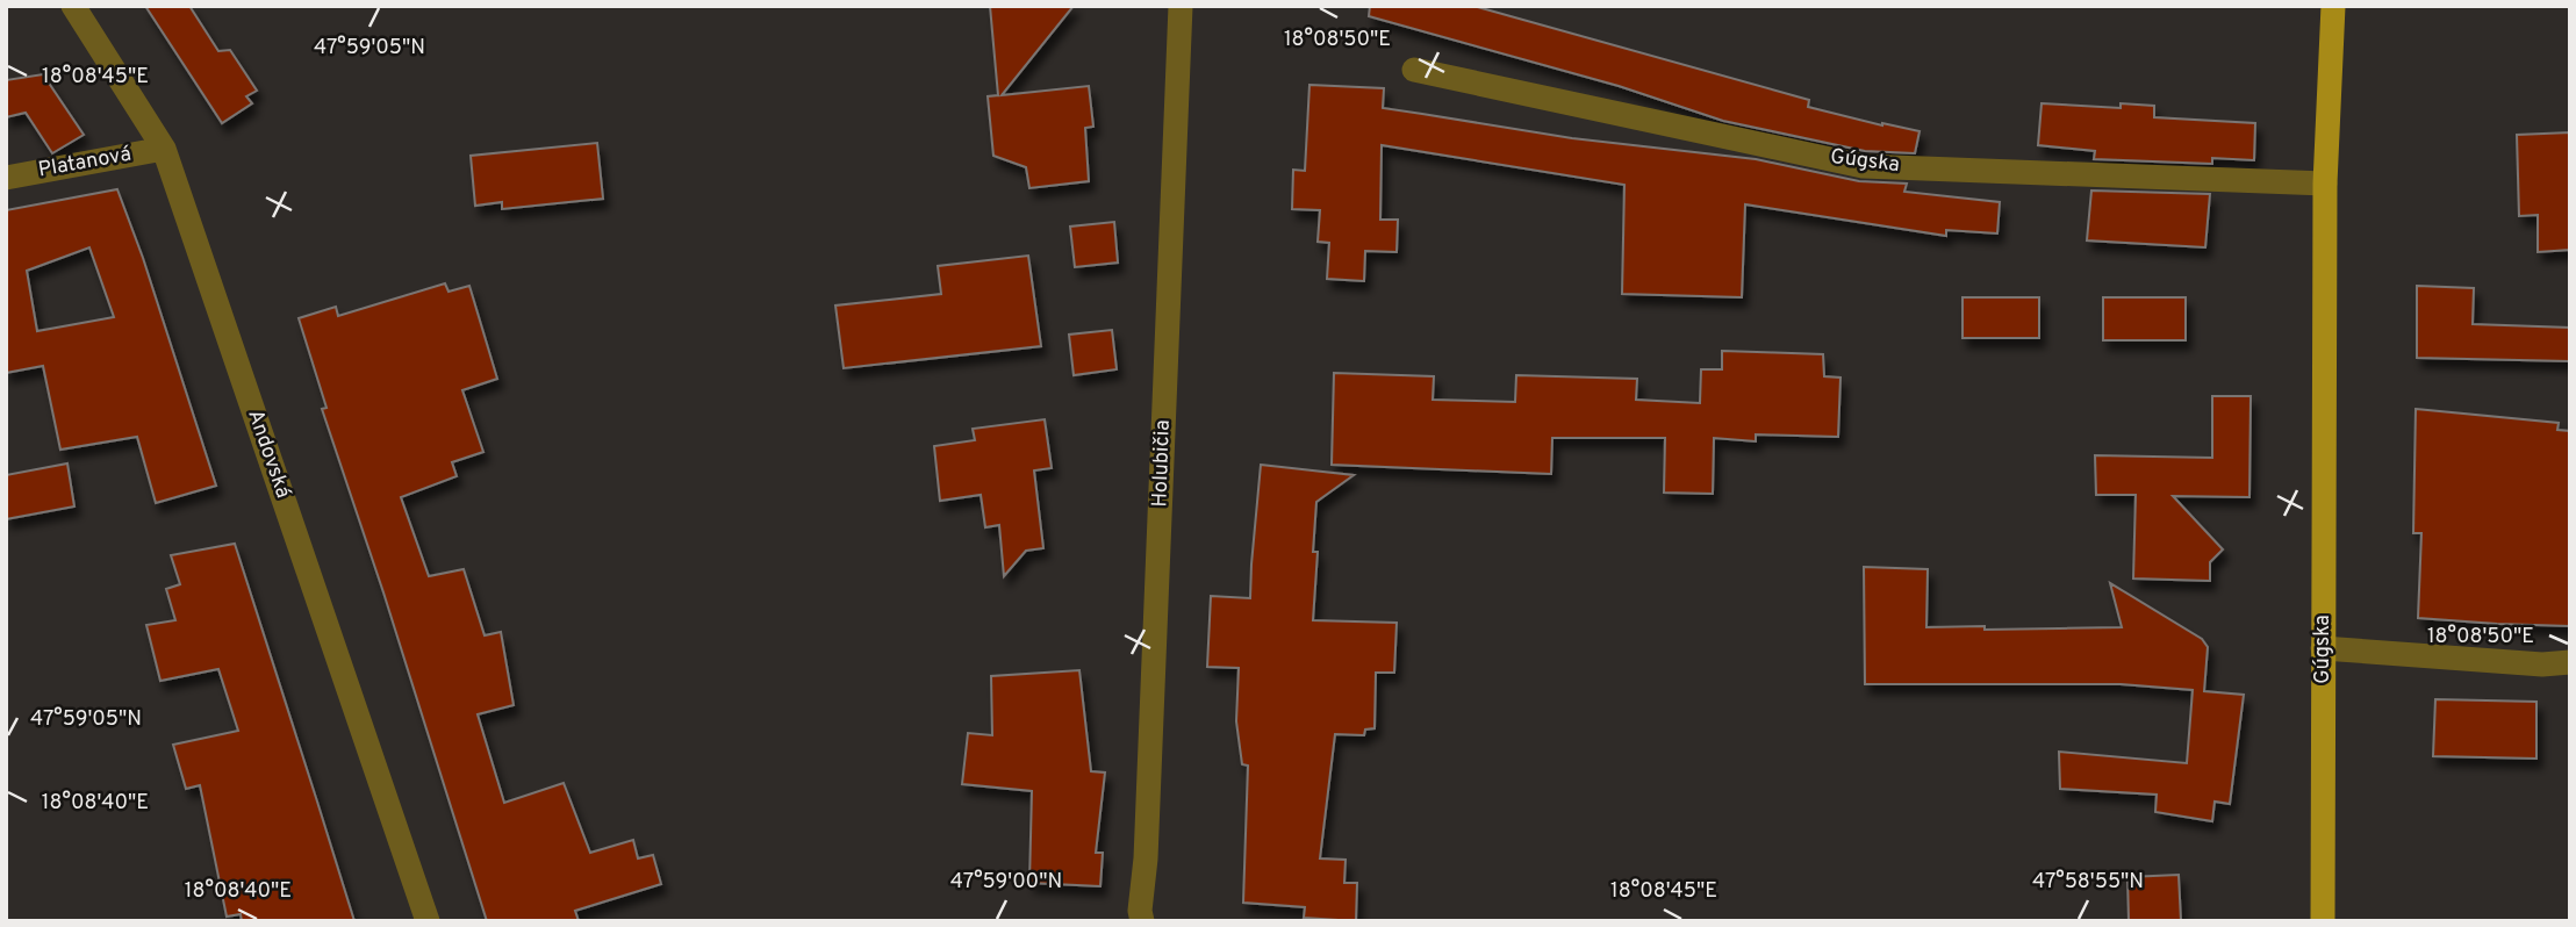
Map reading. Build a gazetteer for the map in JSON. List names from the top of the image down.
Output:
{
  "streets": {
    "main road": ["Gúgska"],
    "street": ["Platanová", "Andovská", "Holubičia"]
  },
  "crossings": [
    ["Platanová", "Andovská"]
  ],
  "coordinates": [
    "18°08'50\"E",
    "47°59'05\"N",
    "18°08'45\"E",
    "18°08'40\"E",
    "47°59'00\"N",
    "47°58'55\"N"
  ]
}
